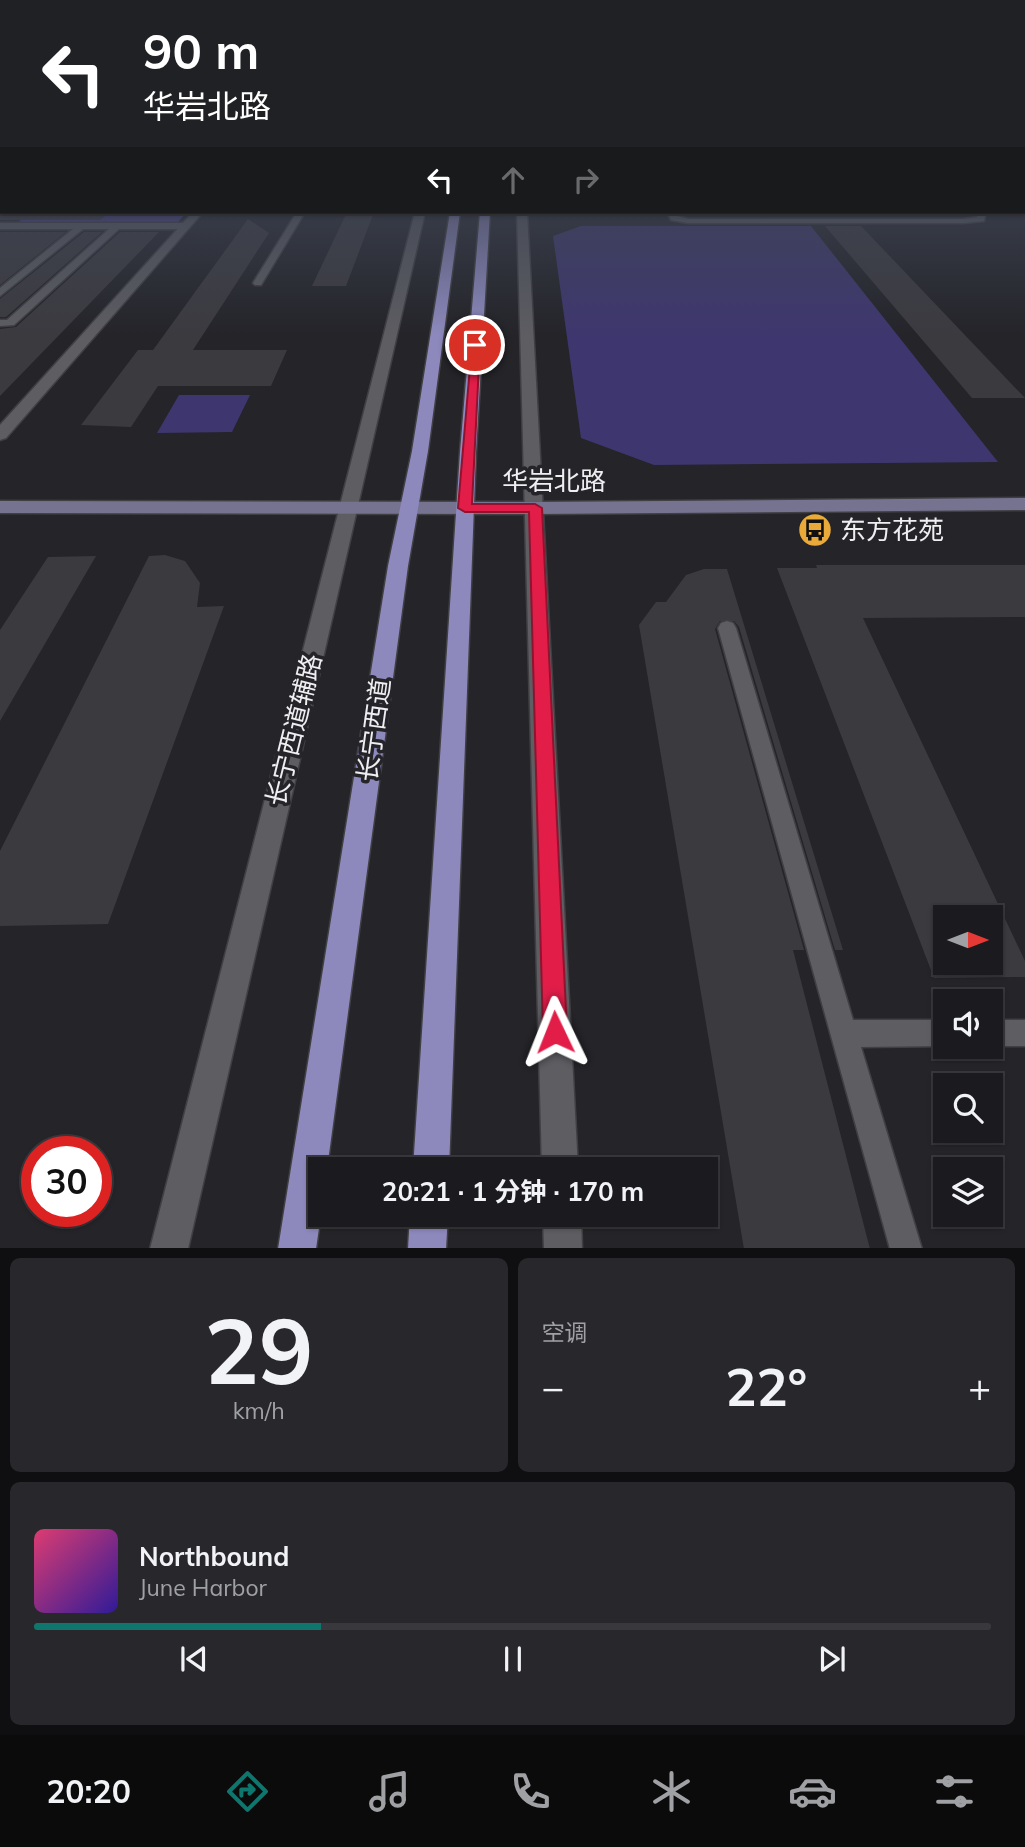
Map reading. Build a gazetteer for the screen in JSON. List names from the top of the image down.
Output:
{
  "streets": {
    "main road": ["长宁西道"],
    "street": ["华岩北路", "长宁西道辅路"]
  },
  "crossings": [
    ["华岩北路", "长宁西道辅路"],
    ["华岩北路", "长宁西道"]
  ],
  "places": {
    "bus stop": ["东方花苑"]
  },
  "north": "right",
  "page": {
    "turn": ["90 m", "华岩北路"],
    "limit": "30",
    "trip": "20:21 · 1 分钟 · 170 m",
    "tile": [
      ["29", "km/h"],
      "空调"
    ],
    "heat": ["−", "22°", "+"],
    "song": ["Northbound", "June Harbor"],
    "tabs": "20:20"
  }
}
